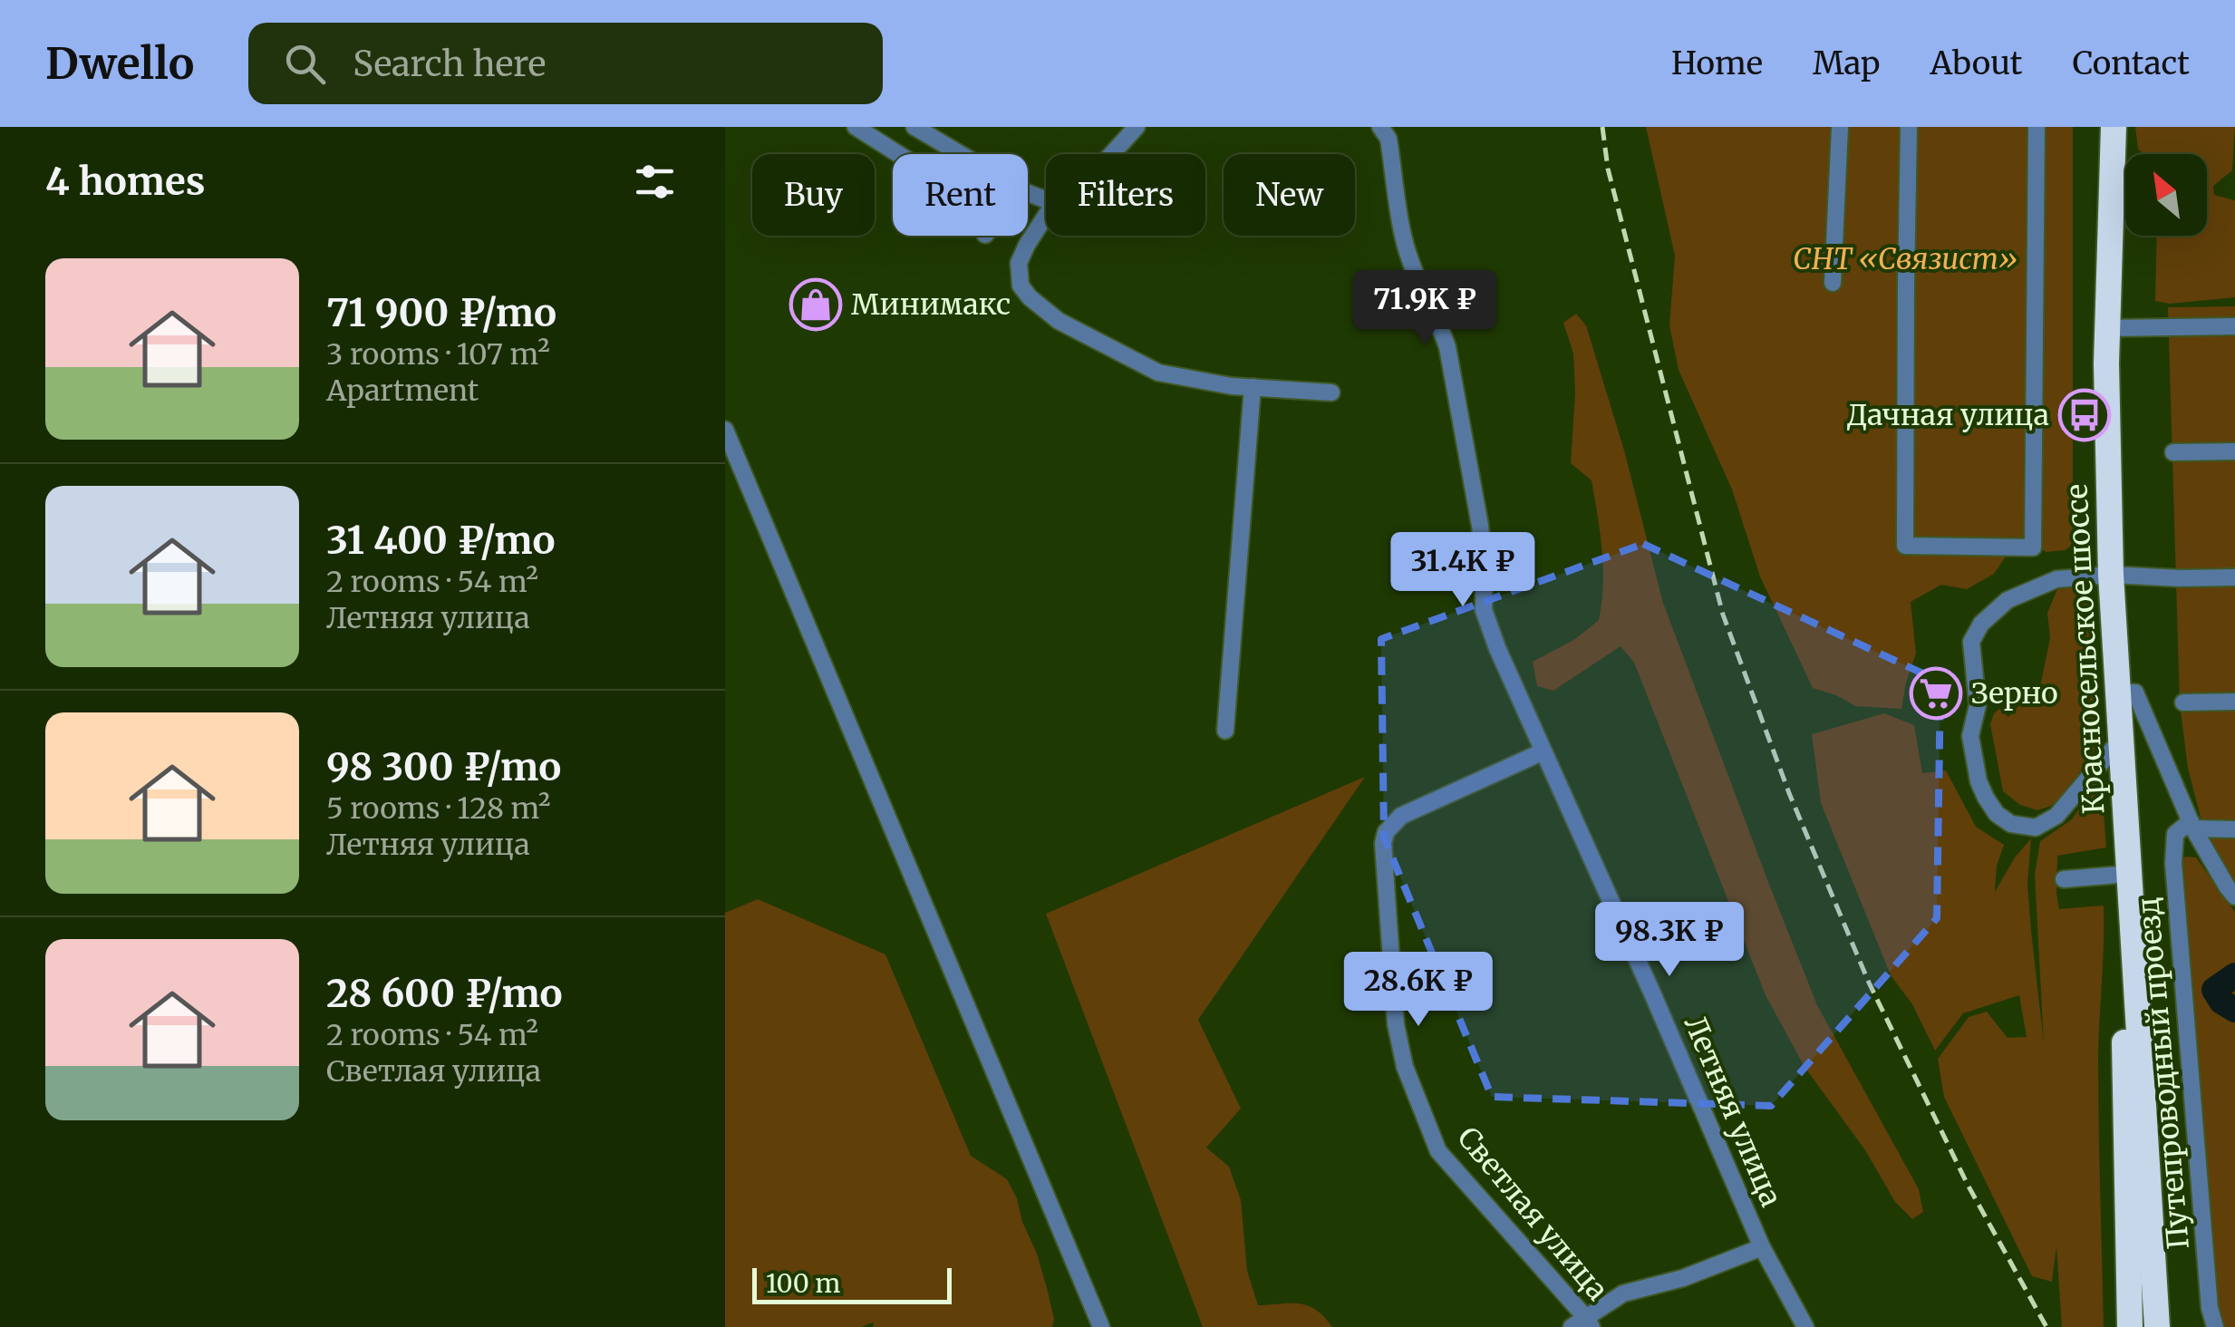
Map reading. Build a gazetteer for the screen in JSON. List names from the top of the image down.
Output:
{
  "streets": {
    "highway": ["Красносельское шоссе"],
    "street": ["Путепроводный проезд", "Летняя улица", "Светлая улица"]
  },
  "crossings": [
    ["Летняя улица", "Светлая улица"]
  ],
  "parks": ["СНТ «Связист»"],
  "places": {
    "shop": ["Минимакс"],
    "bus stop": ["Дачная улица"],
    "supermarket": ["Зерно"]
  },
  "scale_bar": "100 m",
  "north": "top left",
  "page": {
    "header": "Dwello",
    "search": "Search here",
    "nav": [
      "Home",
      "Map",
      "About",
      "Contact"
    ],
    "heading": "4 homes",
    "chip": [
      "Buy",
      "Rent",
      "Filters",
      "New"
    ],
    "list": [
      {
        "name": "71 900 ₽/mo",
        "note": "3 rooms · 107 m² · Apartment"
      },
      {
        "name": "31 400 ₽/mo",
        "note": "2 rooms · 54 m² · Летняя улица"
      },
      {
        "name": "98 300 ₽/mo",
        "note": "5 rooms · 128 m² · Летняя улица"
      },
      {
        "name": "28 600 ₽/mo",
        "note": "2 rooms · 54 m² · Светлая улица"
      }
    ],
    "price": [
      "71.9K ₽",
      "31.4K ₽",
      "98.3K ₽",
      "28.6K ₽"
    ],
    "scale": "100 m"
  }
}
